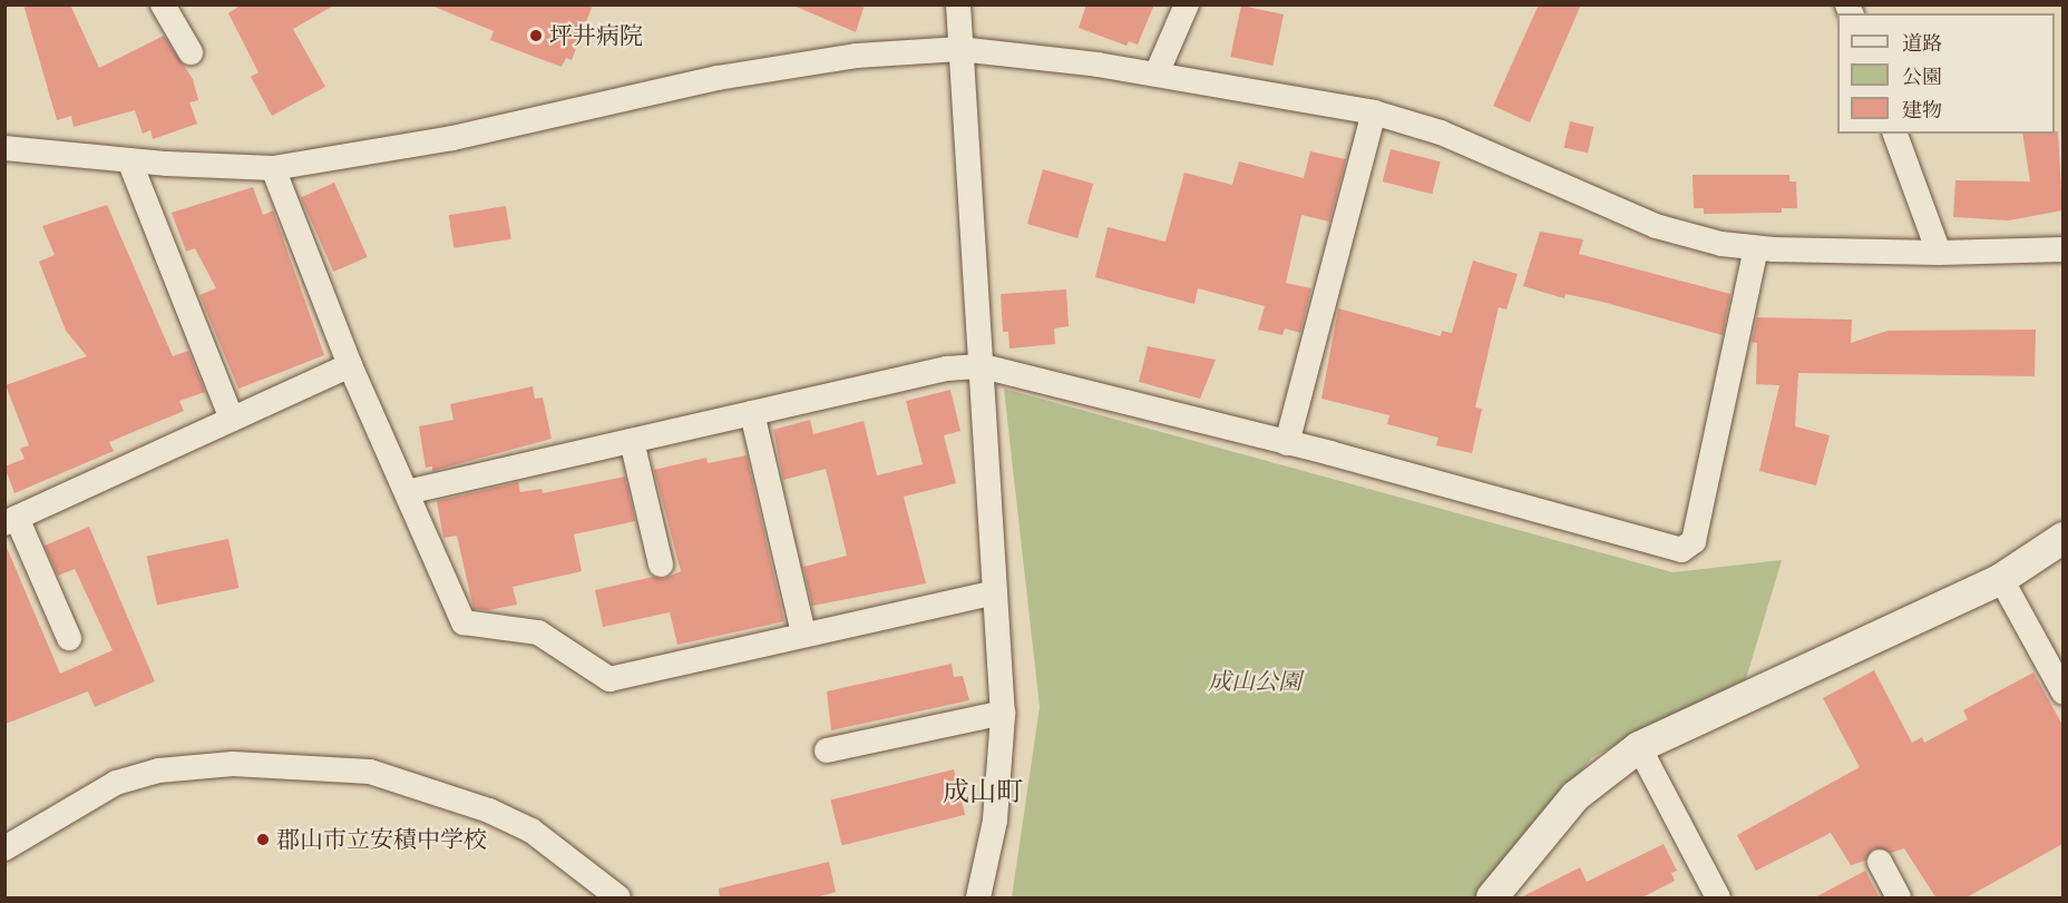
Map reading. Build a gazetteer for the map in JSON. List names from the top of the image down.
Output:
{
  "districts": ["成山町"],
  "parks": ["成山公園"],
  "places": ["坪井病院", "郡山市立安積中学校"],
  "legend": ["道路", "公園", "建物"]
}
